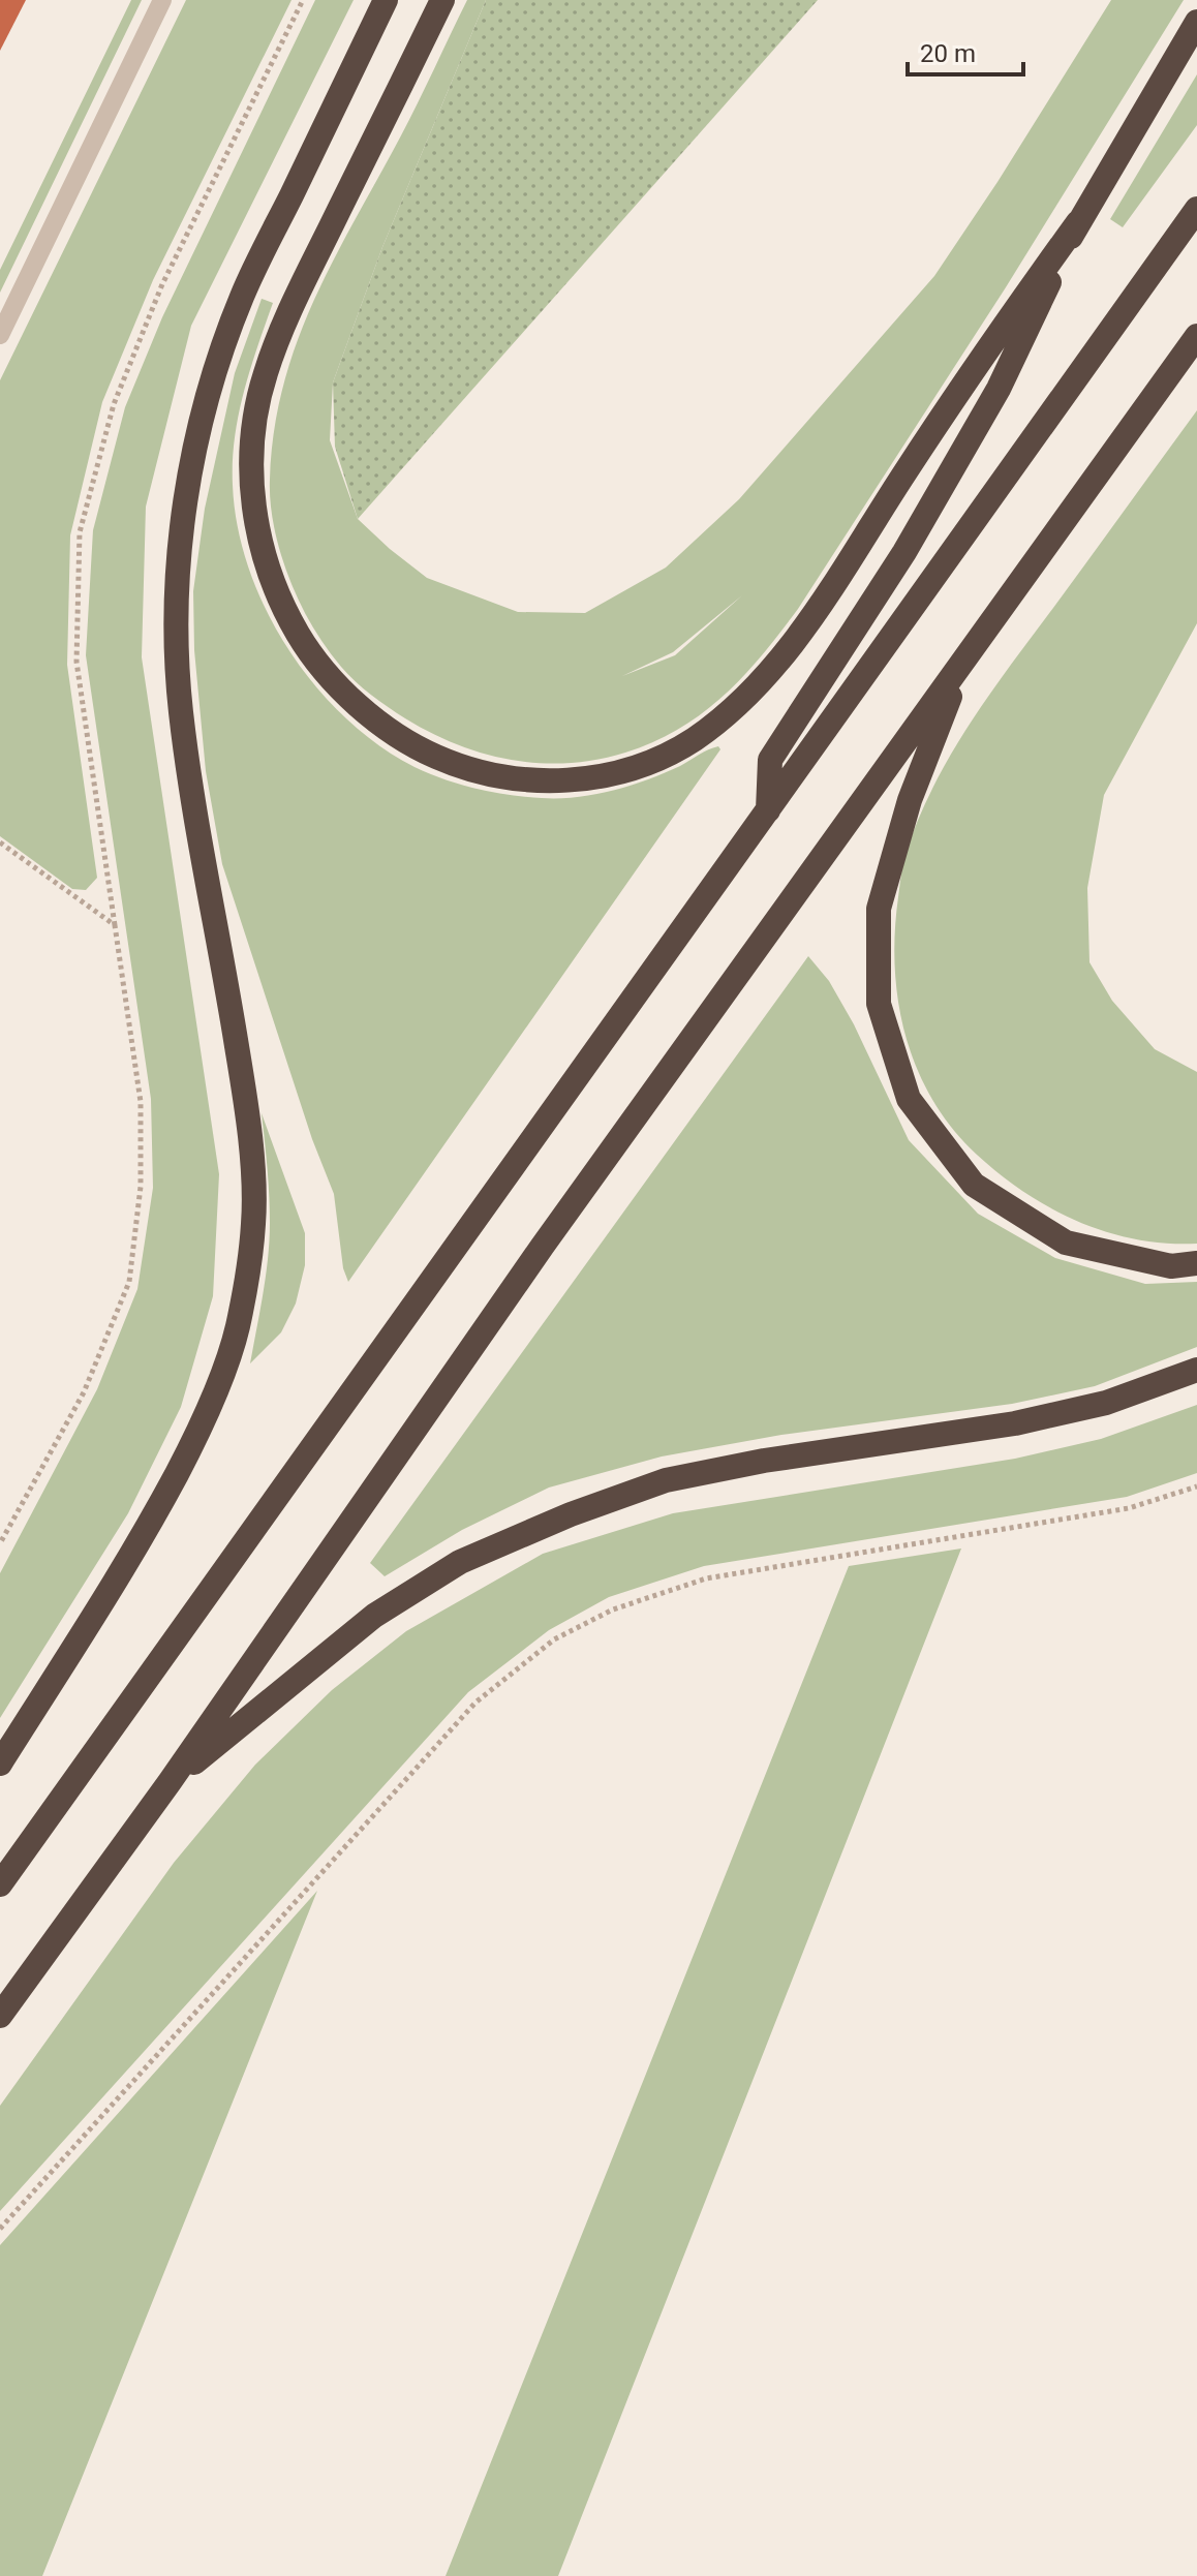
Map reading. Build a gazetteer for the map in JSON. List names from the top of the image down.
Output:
{
  "scale_bar": "20 m"
}
